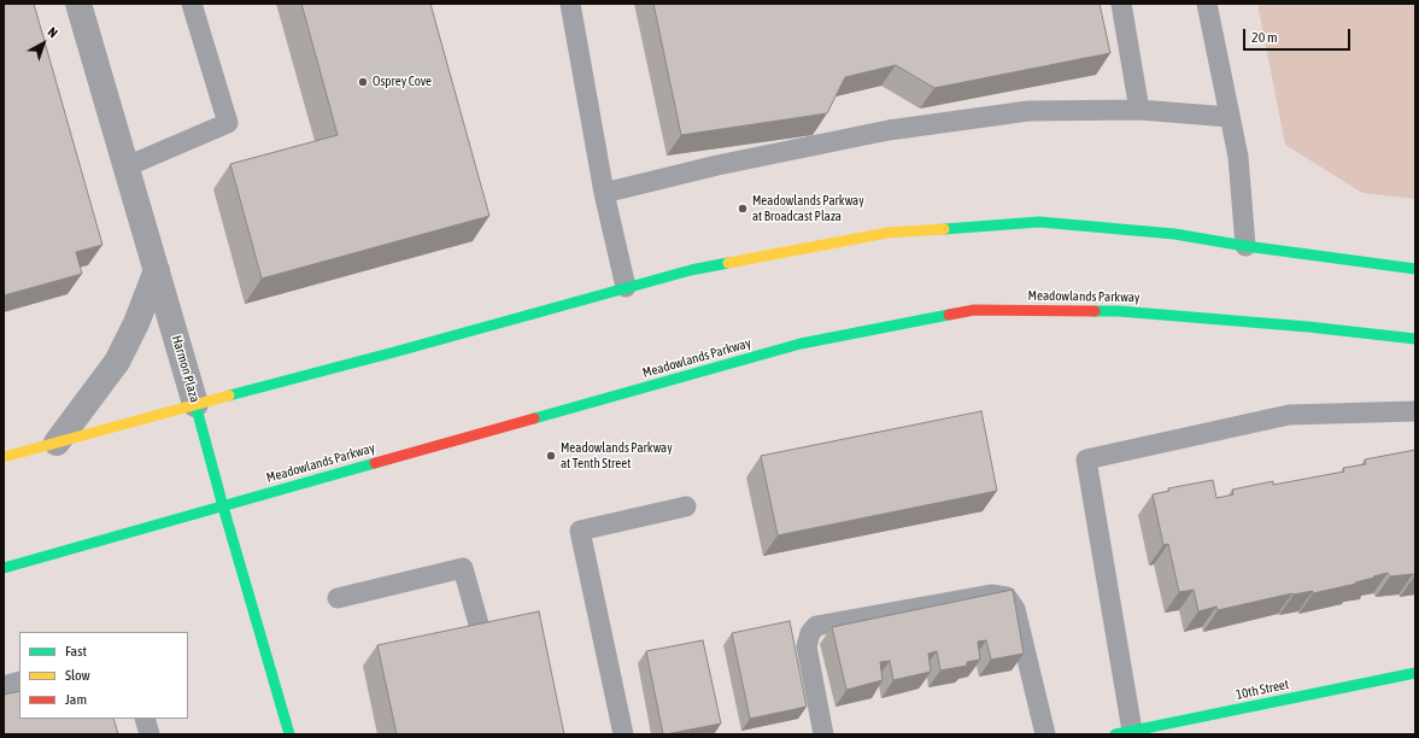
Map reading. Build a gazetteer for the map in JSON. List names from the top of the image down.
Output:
{
  "streets": {
    "main road": ["Meadowlands Parkway", "Harmon Plaza", "10th Street"]
  },
  "crossings": [
    ["Meadowlands Parkway", "Harmon Plaza"]
  ],
  "places": ["Osprey Cove", "Meadowlands Parkway at Broadcast Plaza", "Meadowlands Parkway at Tenth Street"],
  "legend": ["Fast", "Slow", "Jam"],
  "scale_bar": "20 m",
  "north": "top right"
}
